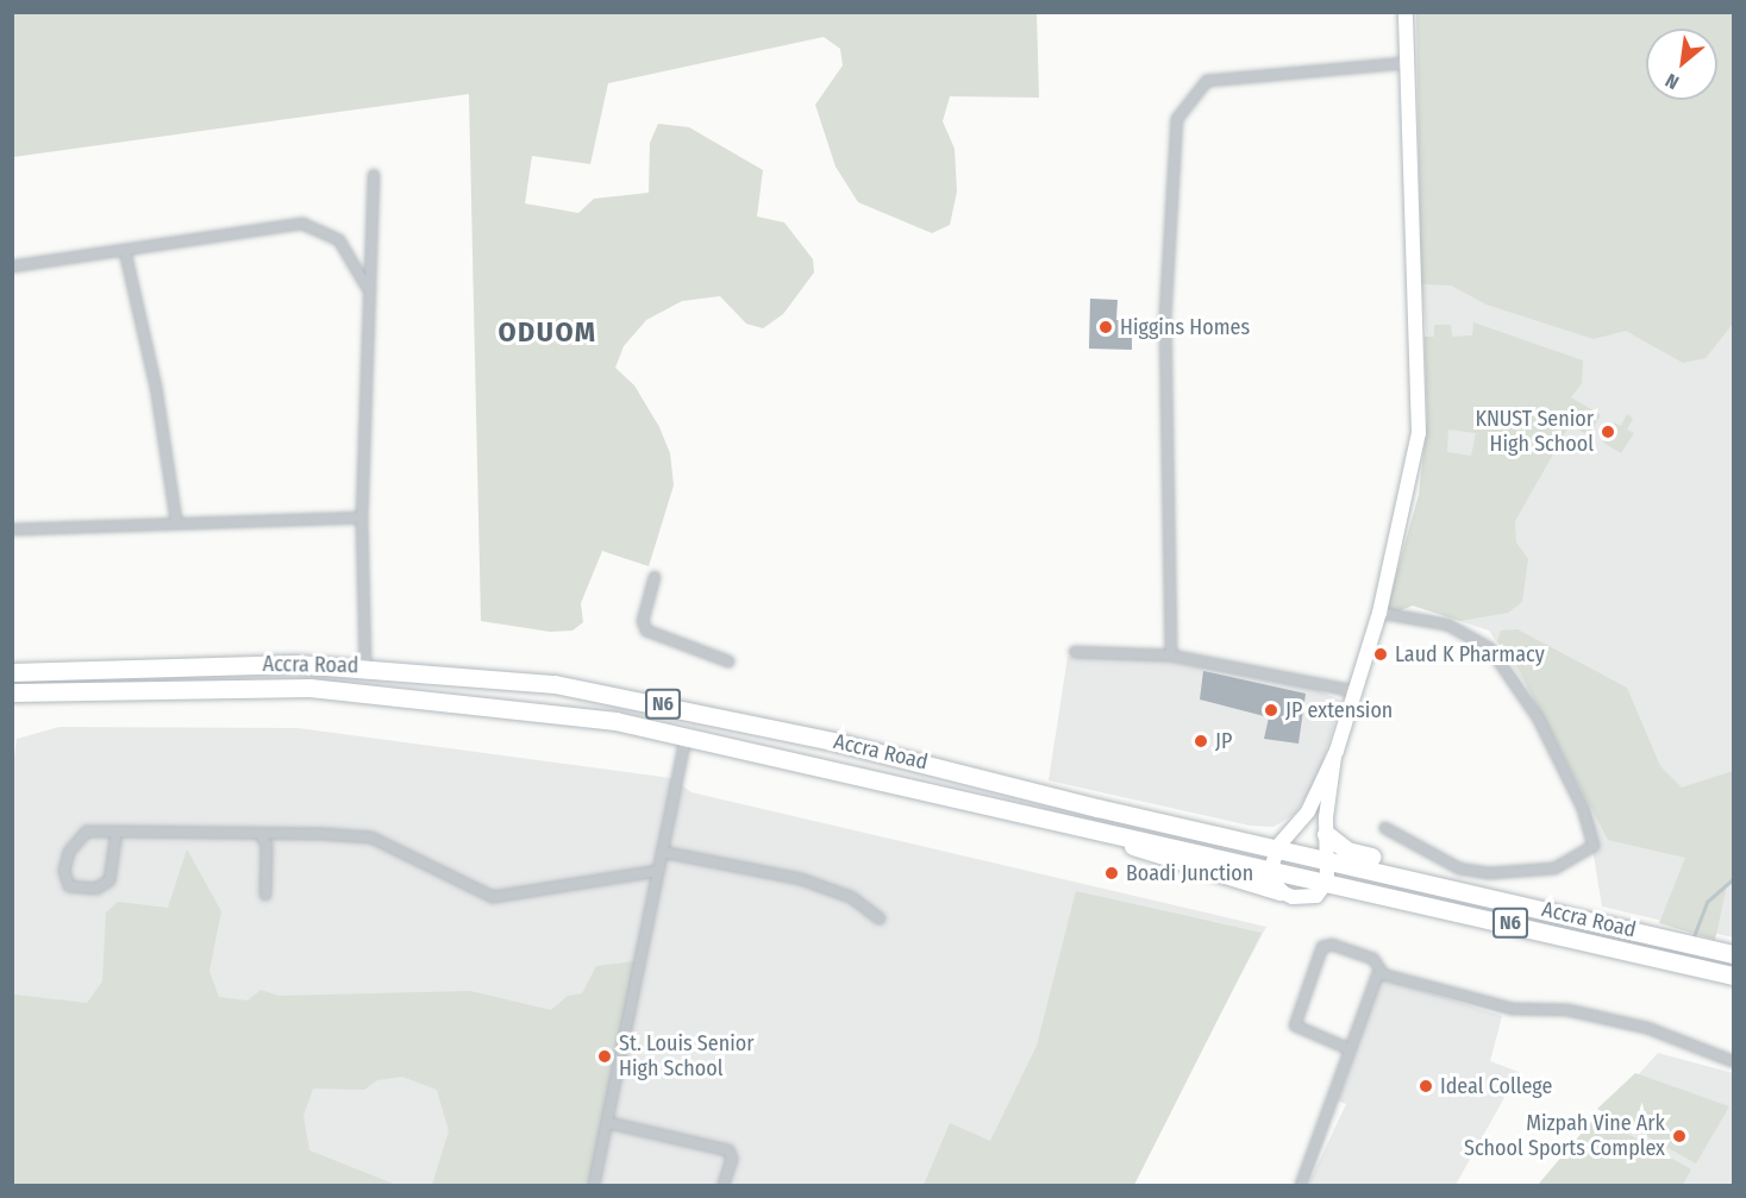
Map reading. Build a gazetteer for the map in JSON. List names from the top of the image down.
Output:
{
  "streets": {
    "highway": ["Accra Road", "N6"]
  },
  "districts": ["ODUOM"],
  "places": [
    "Higgins Homes",
    "KNUST Senior High School",
    "Laud K Pharmacy",
    "JP extension",
    "JP",
    "Boadi Junction",
    "St. Louis Senior High School",
    "Ideal College",
    "Mizpah Vine Ark School Sports Complex"
  ],
  "north": "bottom left"
}
